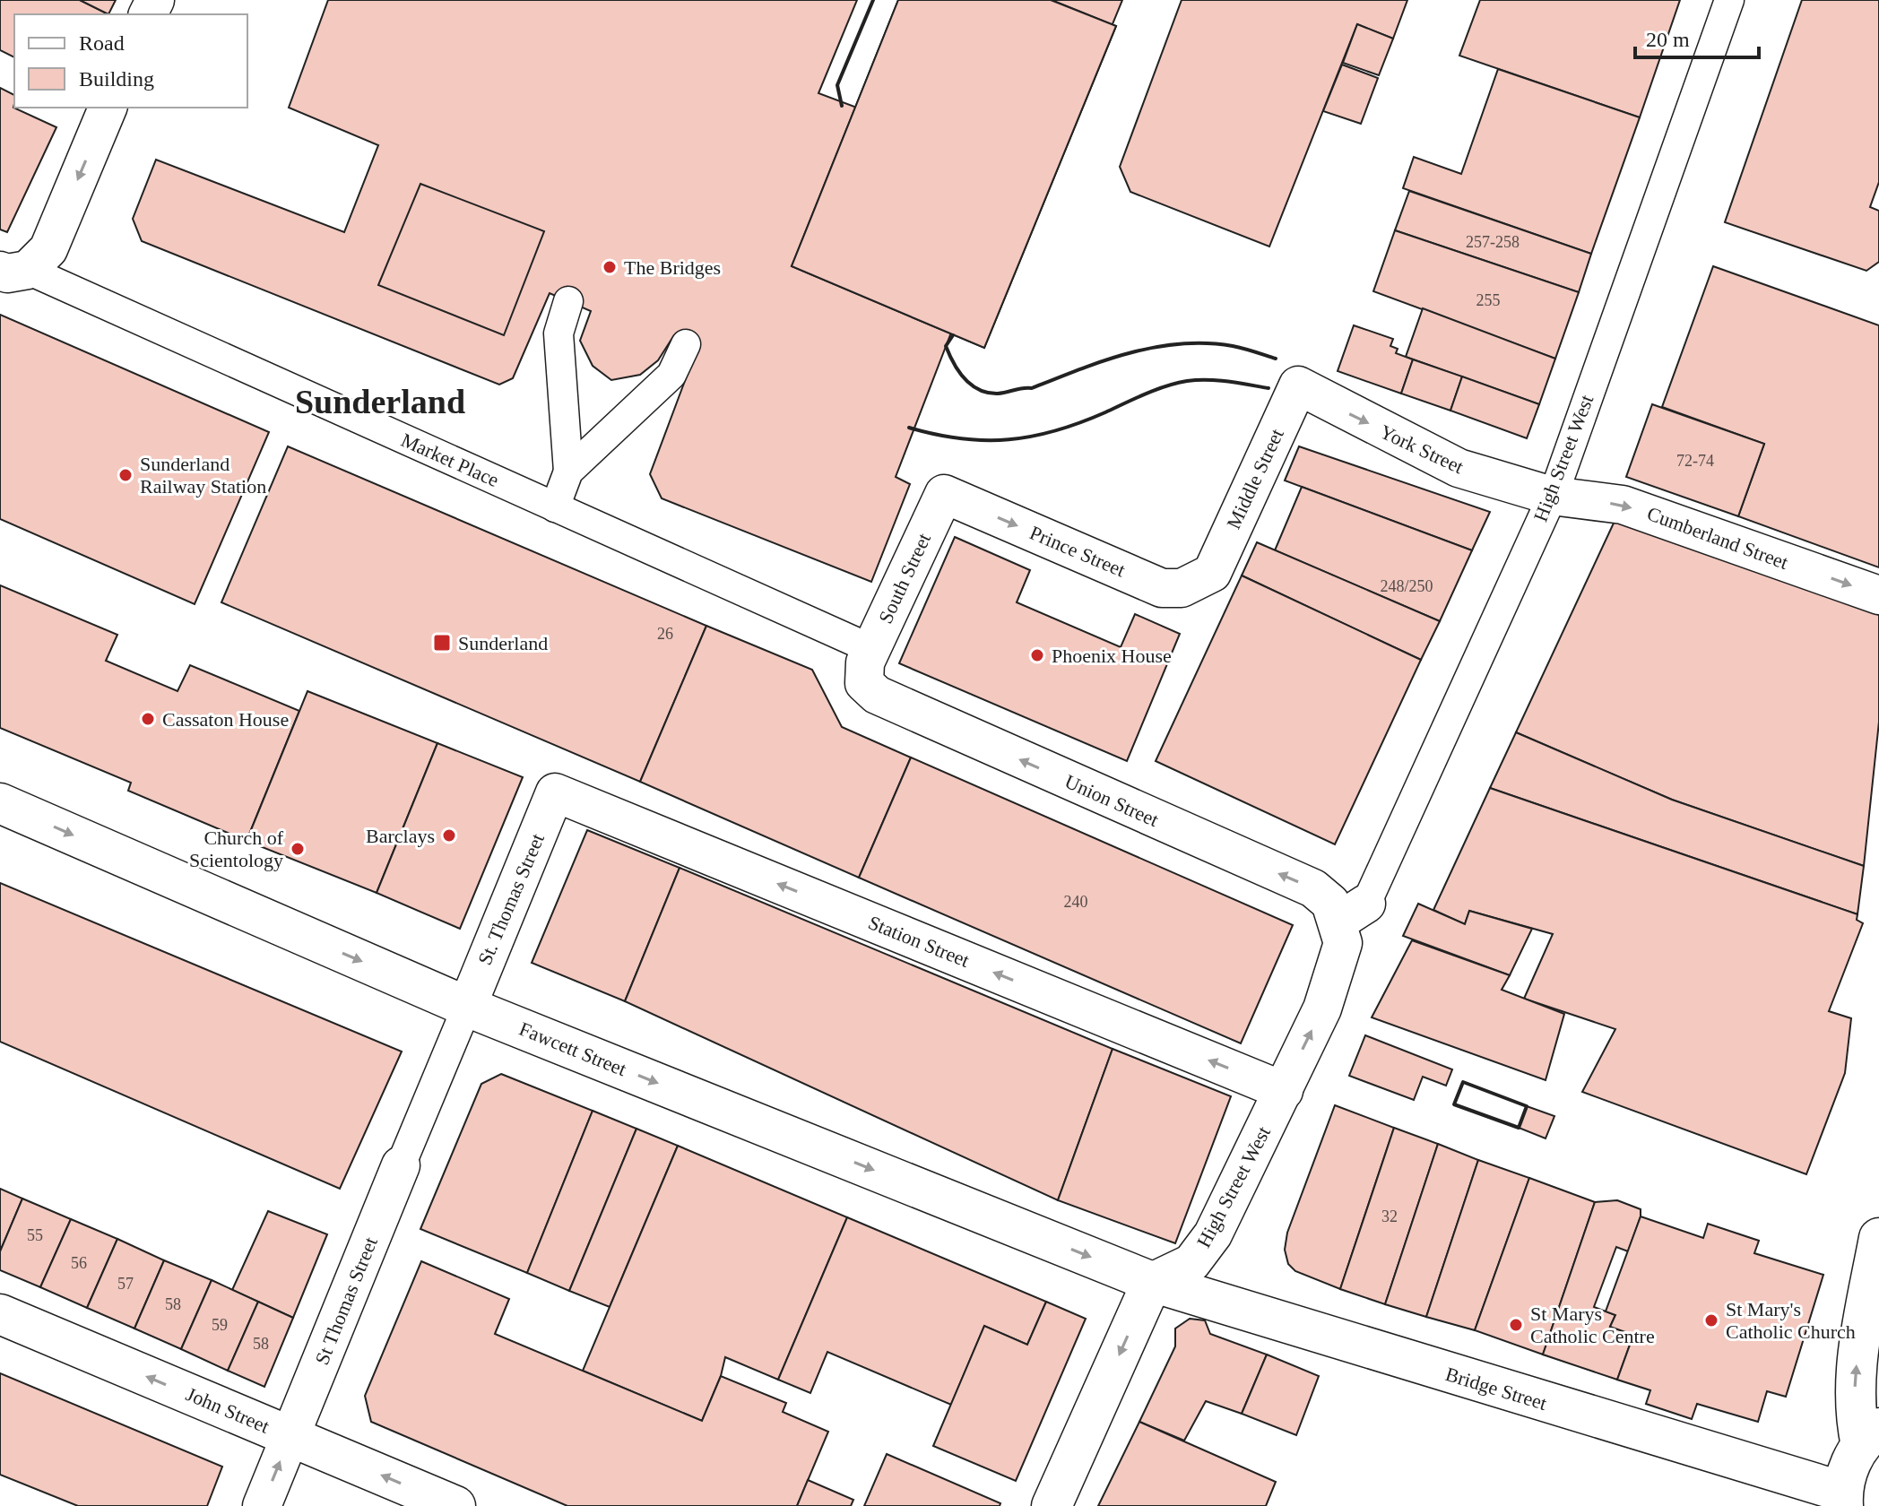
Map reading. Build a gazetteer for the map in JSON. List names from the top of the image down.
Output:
{
  "streets": {
    "main road": ["Fawcett Street", "Bridge Street", "John Street"],
    "street": [
      "York Street",
      "High Street West",
      "Market Place",
      "Middle Street",
      "Cumberland Street",
      "Prince Street",
      "South Street",
      "Union Street",
      "St. Thomas Street",
      "Station Street",
      "St Thomas Street"
    ]
  },
  "crossings": [
    ["York Street", "High Street West"],
    ["York Street", "Middle Street"],
    ["York Street", "Cumberland Street"],
    ["High Street West", "Cumberland Street"],
    ["High Street West", "Union Street"],
    ["High Street West", "Station Street"],
    ["High Street West", "Fawcett Street"],
    ["High Street West", "Bridge Street"],
    ["Market Place", "South Street"],
    ["Market Place", "Union Street"],
    ["Middle Street", "Prince Street"],
    ["Prince Street", "South Street"],
    ["South Street", "Union Street"],
    ["St. Thomas Street", "Station Street"],
    ["St. Thomas Street", "Fawcett Street"],
    ["Fawcett Street", "Bridge Street"],
    ["St Thomas Street", "John Street"]
  ],
  "one_way": [
    "York Street",
    "Cumberland Street",
    "Prince Street",
    "Union Street",
    "Station Street",
    "Fawcett Street",
    "John Street"
  ],
  "districts": ["Sunderland"],
  "places": {
    "other": [
      "The Bridges",
      "Sunderland Railway Station",
      "Phoenix House",
      "Cassaton House",
      "Barclays",
      "Church of Scientology",
      "St Mary's Catholic Church",
      "St Marys Catholic Centre"
    ],
    "transit": ["Sunderland"]
  },
  "house_numbers": [
    "257-258",
    "255",
    "72-74",
    "248/250",
    "26",
    "240",
    "32",
    "55",
    "56",
    "57",
    "58",
    "59",
    "58"
  ],
  "legend": ["Road", "Building"],
  "scale_bar": "20 m"
}
